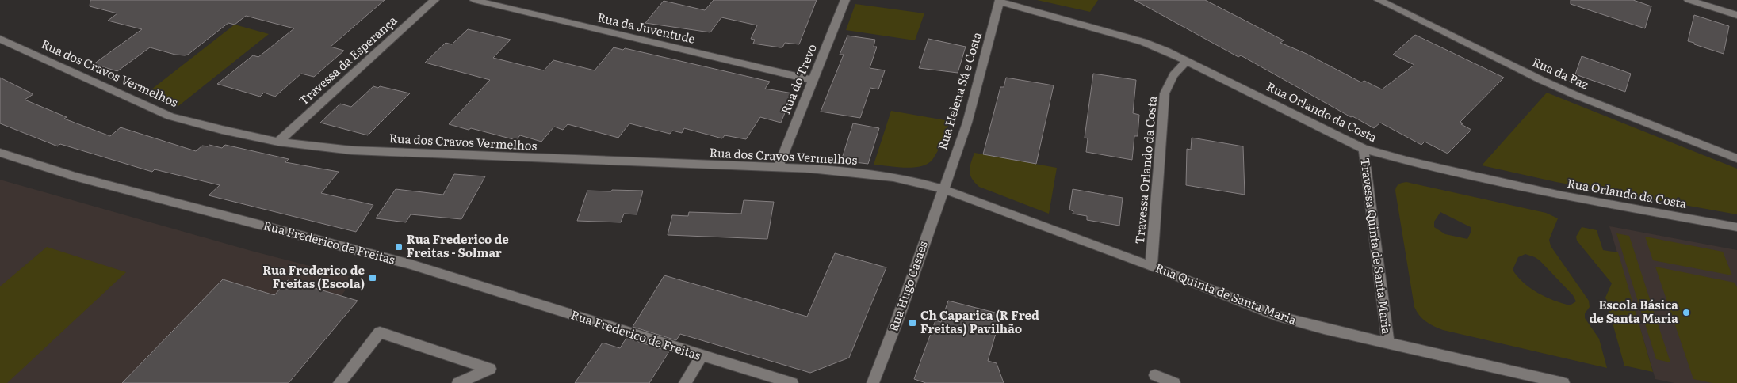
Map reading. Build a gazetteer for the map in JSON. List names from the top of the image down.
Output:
{
  "streets": {
    "street": [
      "Rua da Juventude",
      "Travessa da Esperança",
      "Rua dos Cravos Vermelhos",
      "Rua da Paz",
      "Rua do Trevo",
      "Rua Helena Sá e Costa",
      "Rua Orlando da Costa",
      "Travessa Orlando da Costa",
      "Rua Frederico de Freitas",
      "Travessa Quinta de Santa Maria",
      "Rua Hugo Casaes",
      "Rua Quinta de Santa Maria"
    ]
  },
  "crossings": [
    ["Rua da Juventude", "Rua do Trevo"],
    ["Travessa da Esperança", "Rua dos Cravos Vermelhos"],
    ["Rua dos Cravos Vermelhos", "Rua do Trevo"],
    ["Rua dos Cravos Vermelhos", "Rua Helena Sá e Costa"],
    ["Rua dos Cravos Vermelhos", "Rua Hugo Casaes"],
    ["Rua dos Cravos Vermelhos", "Rua Quinta de Santa Maria"],
    ["Rua Helena Sá e Costa", "Rua Orlando da Costa"],
    ["Rua Helena Sá e Costa", "Rua Hugo Casaes"],
    ["Rua Helena Sá e Costa", "Rua Quinta de Santa Maria"],
    ["Rua Orlando da Costa", "Travessa Orlando da Costa"],
    ["Rua Orlando da Costa", "Travessa Quinta de Santa Maria"],
    ["Travessa Orlando da Costa", "Rua Quinta de Santa Maria"],
    ["Travessa Quinta de Santa Maria", "Rua Quinta de Santa Maria"],
    ["Rua Hugo Casaes", "Rua Quinta de Santa Maria"]
  ],
  "places": {
    "transit": ["Rua Frederico de Freitas - Solmar", "Rua Frederico de Freitas (Escola)", "Ch Caparica (R Fred Freitas) Pavilhão"],
    "other": ["Escola Básica de Santa Maria"]
  }
}
